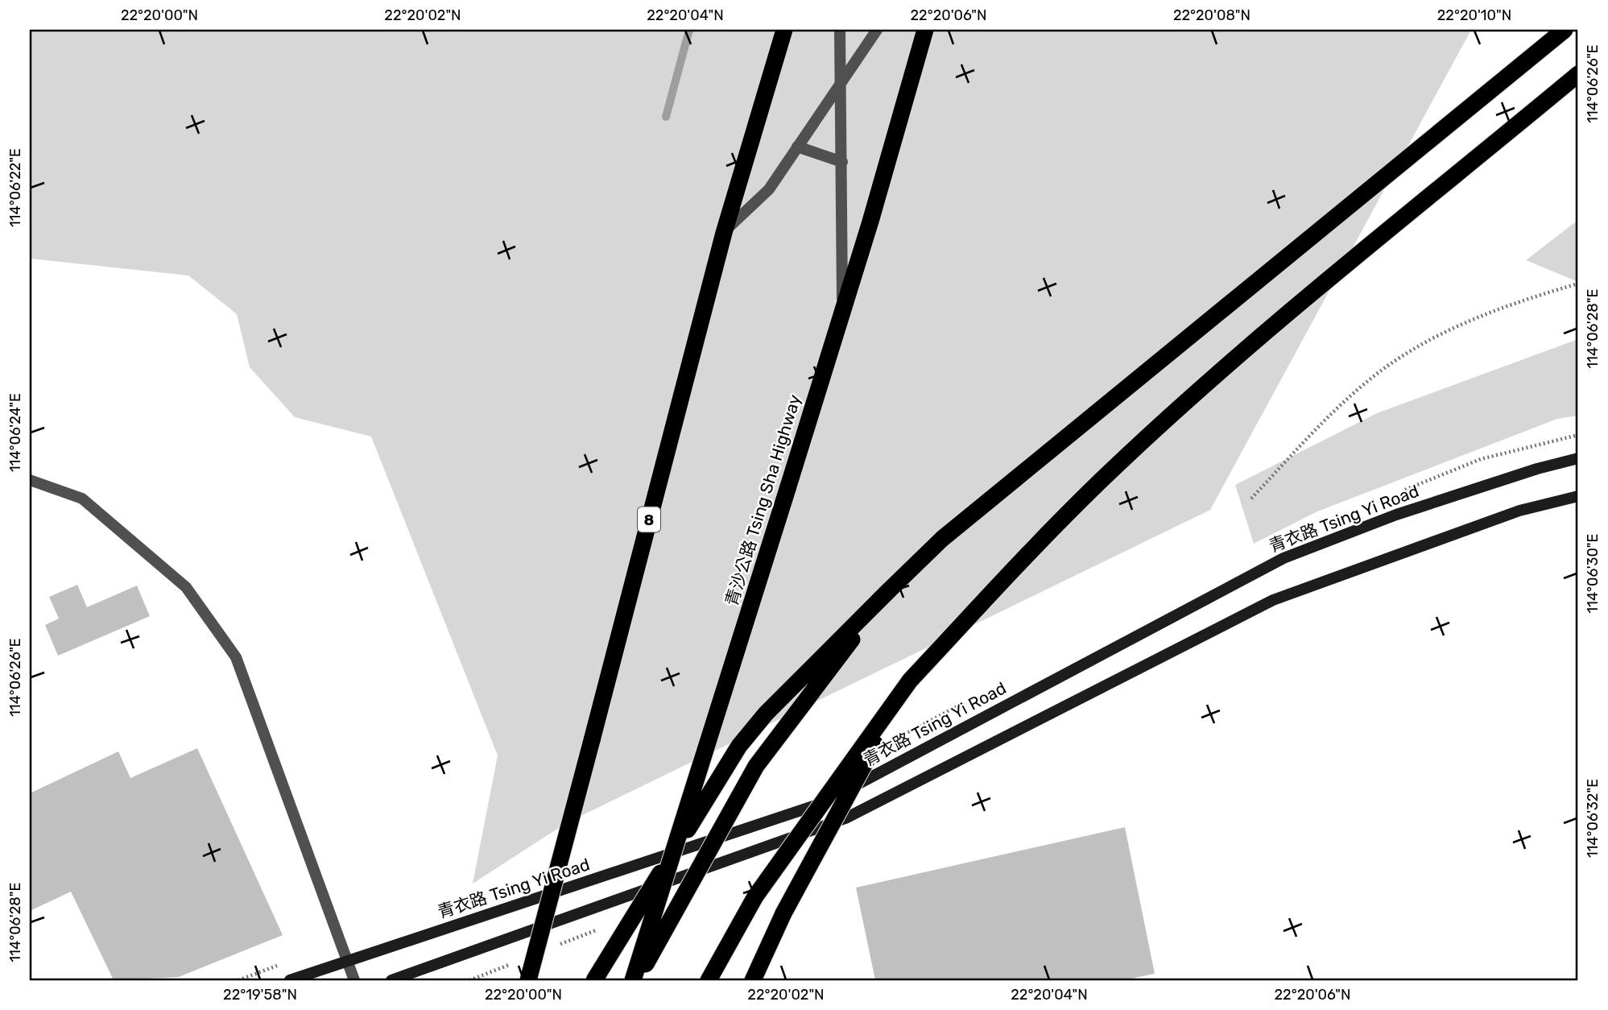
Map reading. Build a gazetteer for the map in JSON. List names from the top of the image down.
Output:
{
  "streets": {
    "highway": ["青沙公路 Tsing Sha Highway", "8"],
    "main road": ["青衣路 Tsing Yi Road"]
  },
  "coordinates": [
    "22°20'00\"N",
    "22°20'02\"N",
    "22°20'04\"N",
    "22°20'06\"N",
    "22°20'08\"N",
    "22°20'10\"N",
    "114°06'26\"E",
    "114°06'22\"E",
    "114°06'28\"E",
    "114°06'24\"E",
    "114°06'30\"E",
    "114°06'32\"E",
    "22°19'58\"N"
  ]
}
